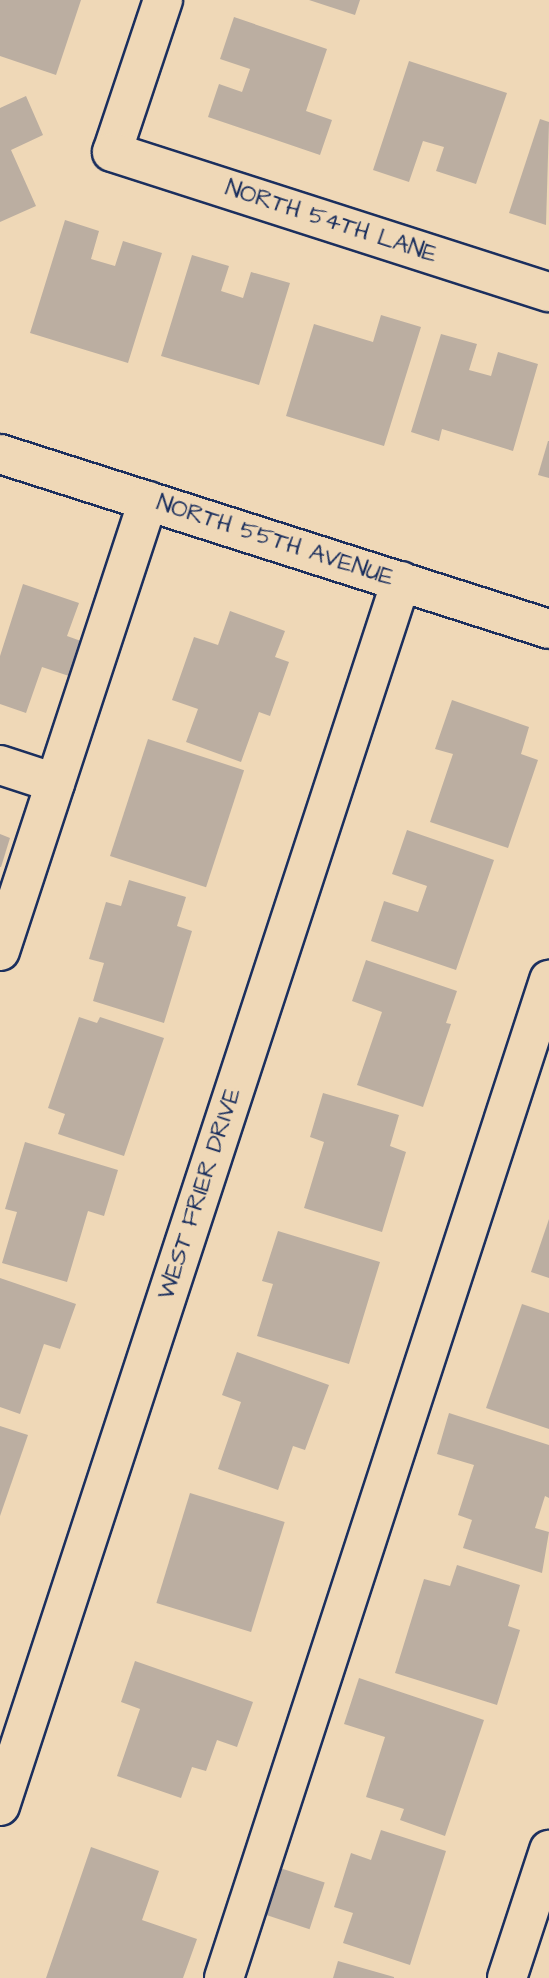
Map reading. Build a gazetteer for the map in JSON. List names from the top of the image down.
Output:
{
  "streets": {
    "street": ["NORTH 54TH LANE", "NORTH 55TH AVENUE", "WEST FRIER DRIVE"]
  },
  "crossings": [
    ["NORTH 55TH AVENUE", "WEST FRIER DRIVE"]
  ]
}
